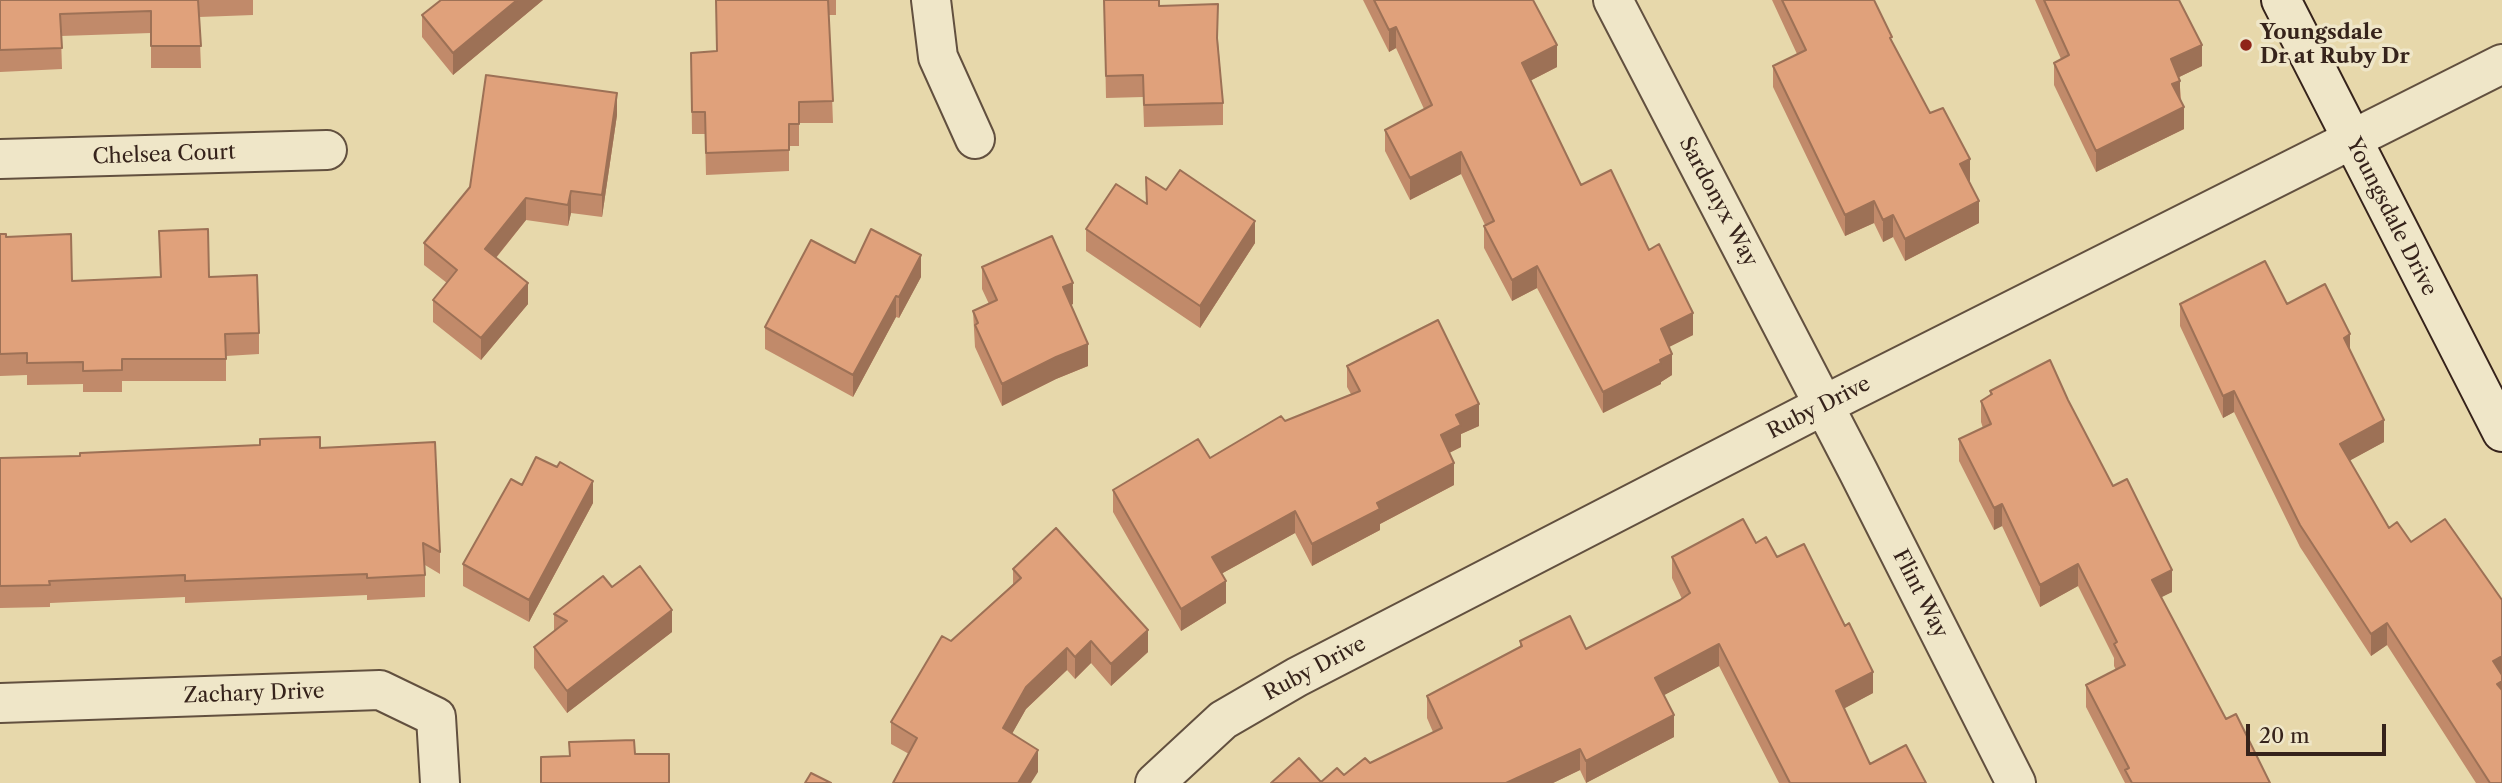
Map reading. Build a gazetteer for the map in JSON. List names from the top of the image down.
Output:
{
  "streets": {
    "street": [
      "Chelsea Court",
      "Sardonyx Way",
      "Youngsdale Drive",
      "Ruby Drive",
      "Flint Way",
      "Zachary Drive"
    ]
  },
  "crossings": [
    ["Sardonyx Way", "Ruby Drive"],
    ["Sardonyx Way", "Flint Way"],
    ["Youngsdale Drive", "Ruby Drive"],
    ["Ruby Drive", "Flint Way"]
  ],
  "places": ["Youngsdale Dr at Ruby Dr"],
  "scale_bar": "20 m"
}
